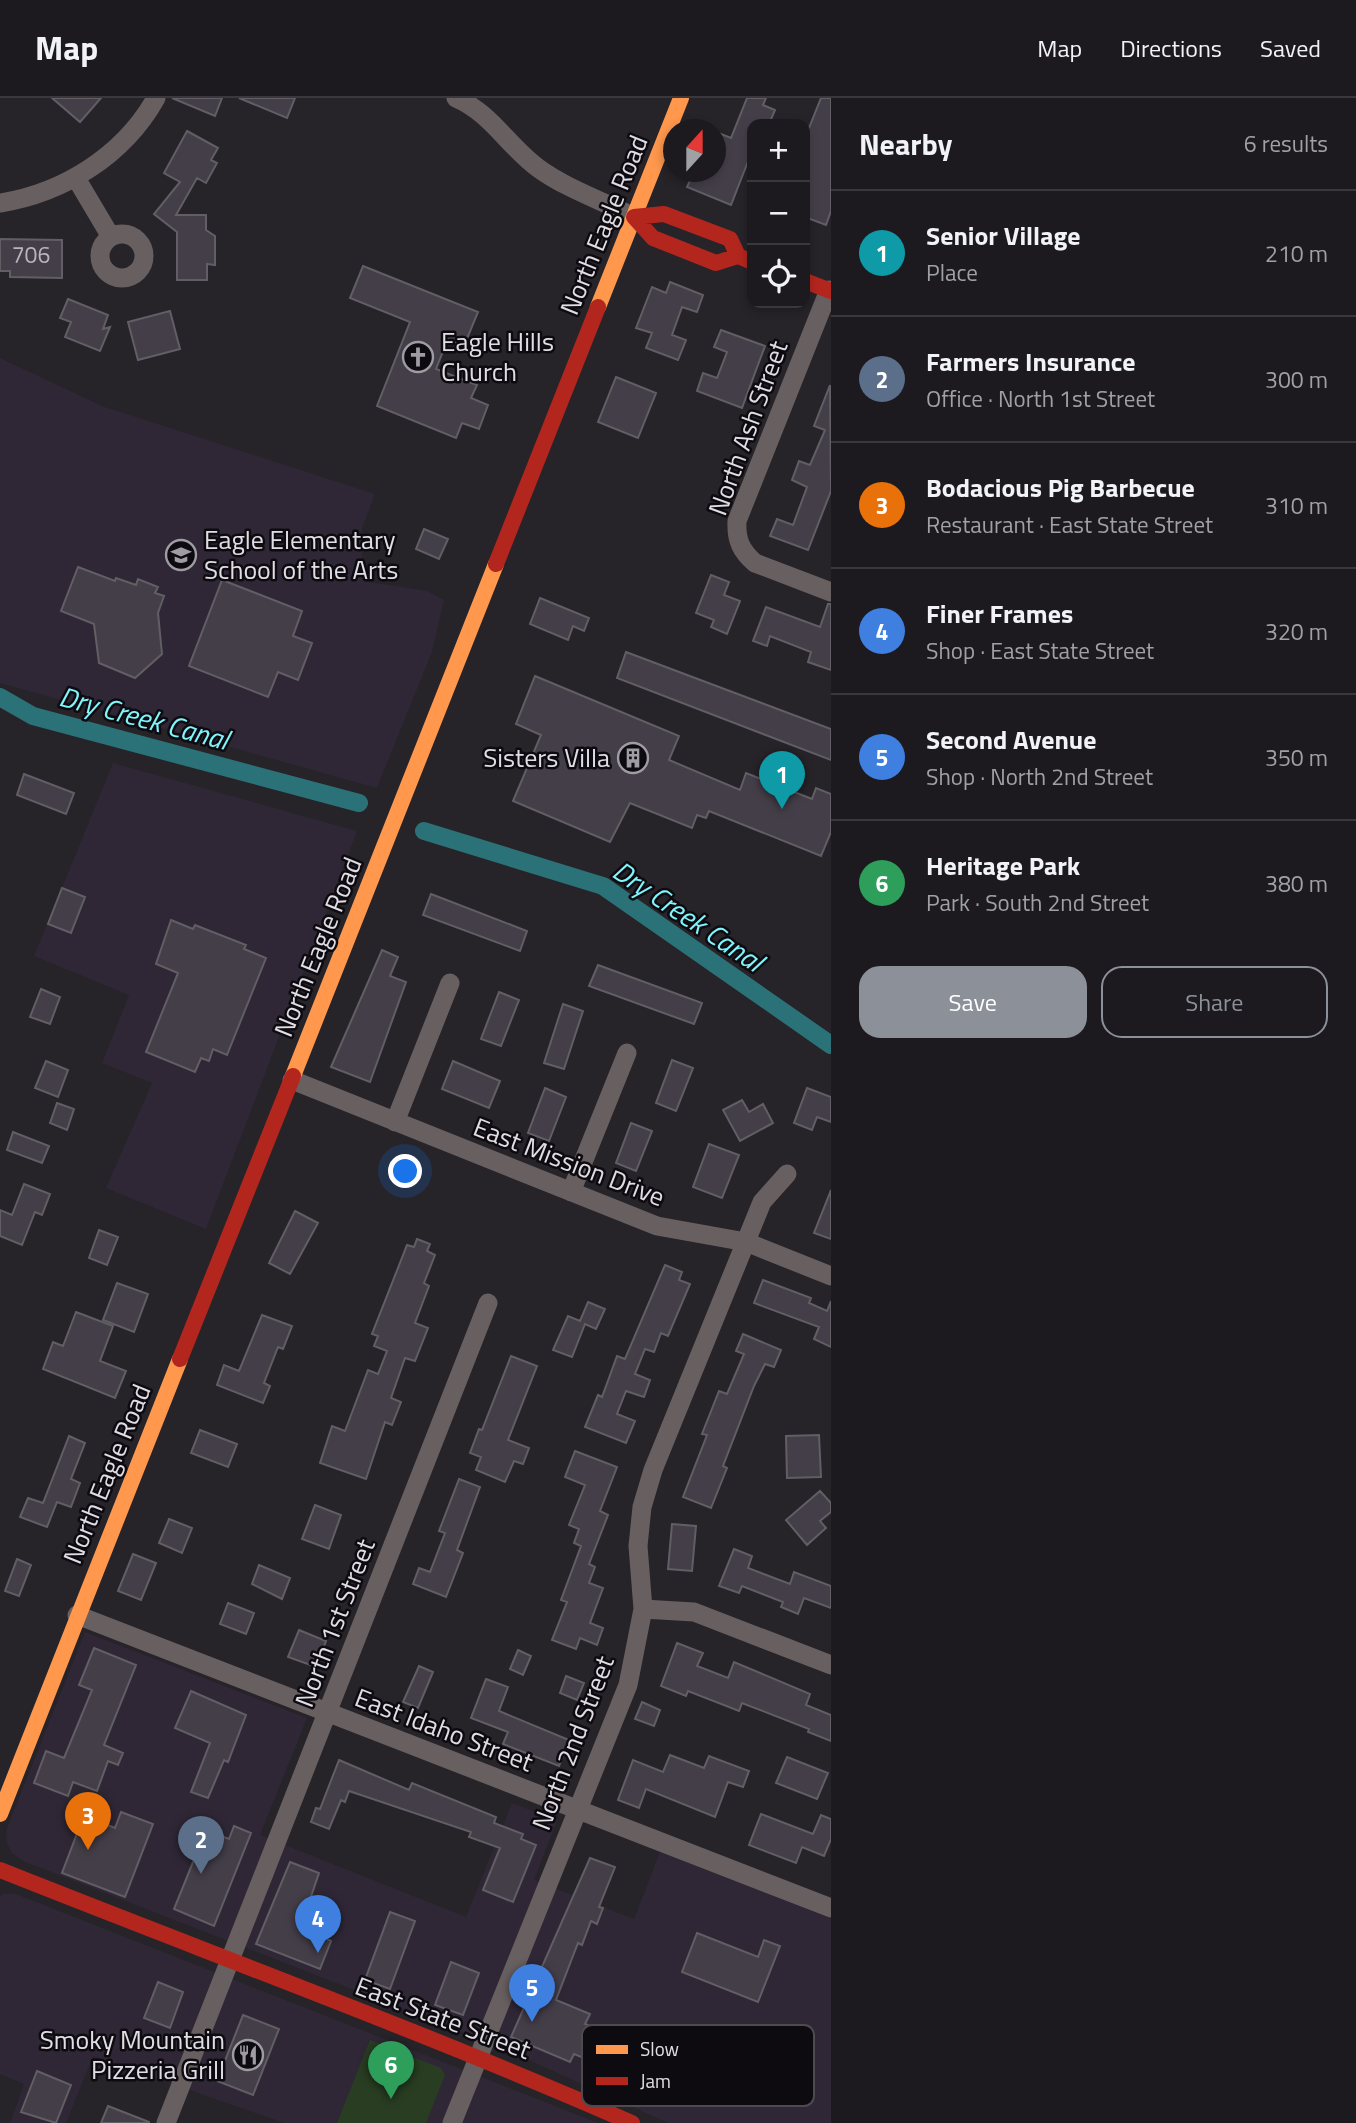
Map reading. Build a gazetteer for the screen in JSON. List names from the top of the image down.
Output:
{
  "streets": {
    "main road": ["North Eagle Road", "East State Street"],
    "street": [
      "North Ash Street",
      "East Mission Drive",
      "North 1st Street",
      "East Idaho Street",
      "North 2nd Street"
    ]
  },
  "crossings": [
    ["North Eagle Road", "East Mission Drive"],
    ["North Eagle Road", "East Idaho Street"],
    ["East Mission Drive", "North 2nd Street"],
    ["North 1st Street", "East Idaho Street"],
    ["North 1st Street", "East State Street"],
    ["East Idaho Street", "North 2nd Street"],
    ["North 2nd Street", "East State Street"]
  ],
  "water": ["Dry Creek Canal"],
  "places": {
    "church": ["Eagle Hills Church"],
    "school or university": ["Eagle Elementary School of the Arts"],
    "building": ["Sisters Villa"],
    "restaurant": ["Smoky Mountain Pizzeria Grill"]
  },
  "house_numbers": ["706"],
  "legend": ["Slow", "Jam"],
  "north": "top",
  "page": {
    "header": "Map",
    "nav": ["Map", "Directions", "Saved"],
    "heading": ["Nearby", "6 results"],
    "map_buttons": ["+", "−"],
    "list": [
      {
        "mark": "1",
        "name": "Senior Village",
        "note": "Place",
        "value": "210 m"
      },
      {
        "mark": "2",
        "name": "Farmers Insurance",
        "note": "Office · North 1st Street",
        "value": "300 m"
      },
      {
        "mark": "3",
        "name": "Bodacious Pig Barbecue",
        "note": "Restaurant · East State Street",
        "value": "310 m"
      },
      {
        "mark": "4",
        "name": "Finer Frames",
        "note": "Shop · East State Street",
        "value": "320 m"
      },
      {
        "mark": "5",
        "name": "Second Avenue",
        "note": "Shop · North 2nd Street",
        "value": "350 m"
      },
      {
        "mark": "6",
        "name": "Heritage Park",
        "note": "Park · South 2nd Street",
        "value": "380 m"
      }
    ],
    "pins": [
      "1",
      "3",
      "2",
      "4",
      "5",
      "6"
    ],
    "buttons": ["Save", "Share"]
  }
}
